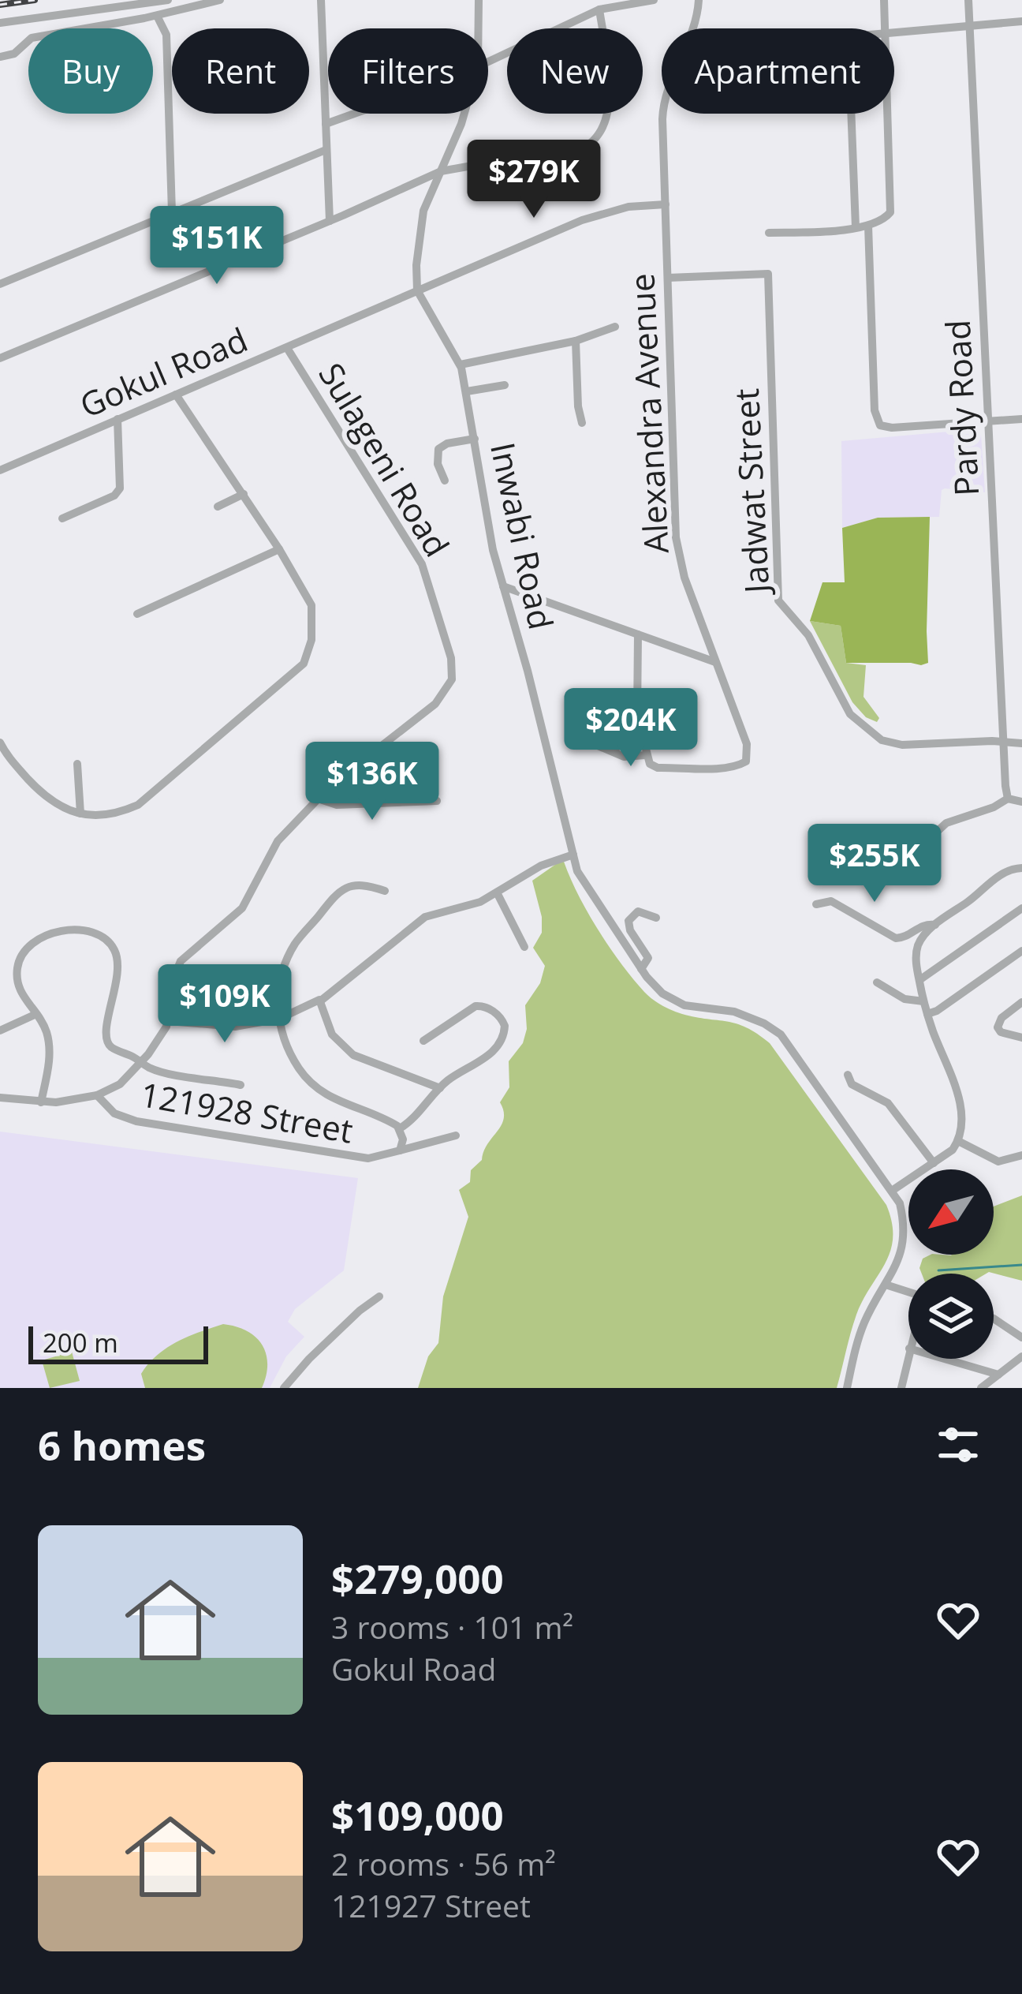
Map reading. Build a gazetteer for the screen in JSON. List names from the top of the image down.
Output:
{
  "streets": {
    "street": [
      "Gokul Road",
      "Pardy Road",
      "Alexandra Avenue",
      "Sulageni Road",
      "Jadwat Street",
      "Inwabi Road",
      "121928 Street"
    ]
  },
  "crossings": [
    ["Gokul Road", "Alexandra Avenue"],
    ["Gokul Road", "Sulageni Road"],
    ["Gokul Road", "Inwabi Road"],
    ["Pardy Road", "Jadwat Street"],
    ["Alexandra Avenue", "Jadwat Street"]
  ],
  "scale_bar": "200 m",
  "north": "bottom left",
  "page": {
    "chip": [
      "Buy",
      "Rent",
      "Filters",
      "New",
      "Apartment"
    ],
    "price": [
      "$279K",
      "$151K",
      "$204K",
      "$136K",
      "$255K",
      "$109K"
    ],
    "scale": "200 m",
    "heading": "6 homes",
    "list": [
      {
        "name": "$279,000",
        "note": "3 rooms · 101 m² · Gokul Road"
      },
      {
        "name": "$109,000",
        "note": "2 rooms · 56 m² · 121927 Street"
      }
    ]
  }
}
